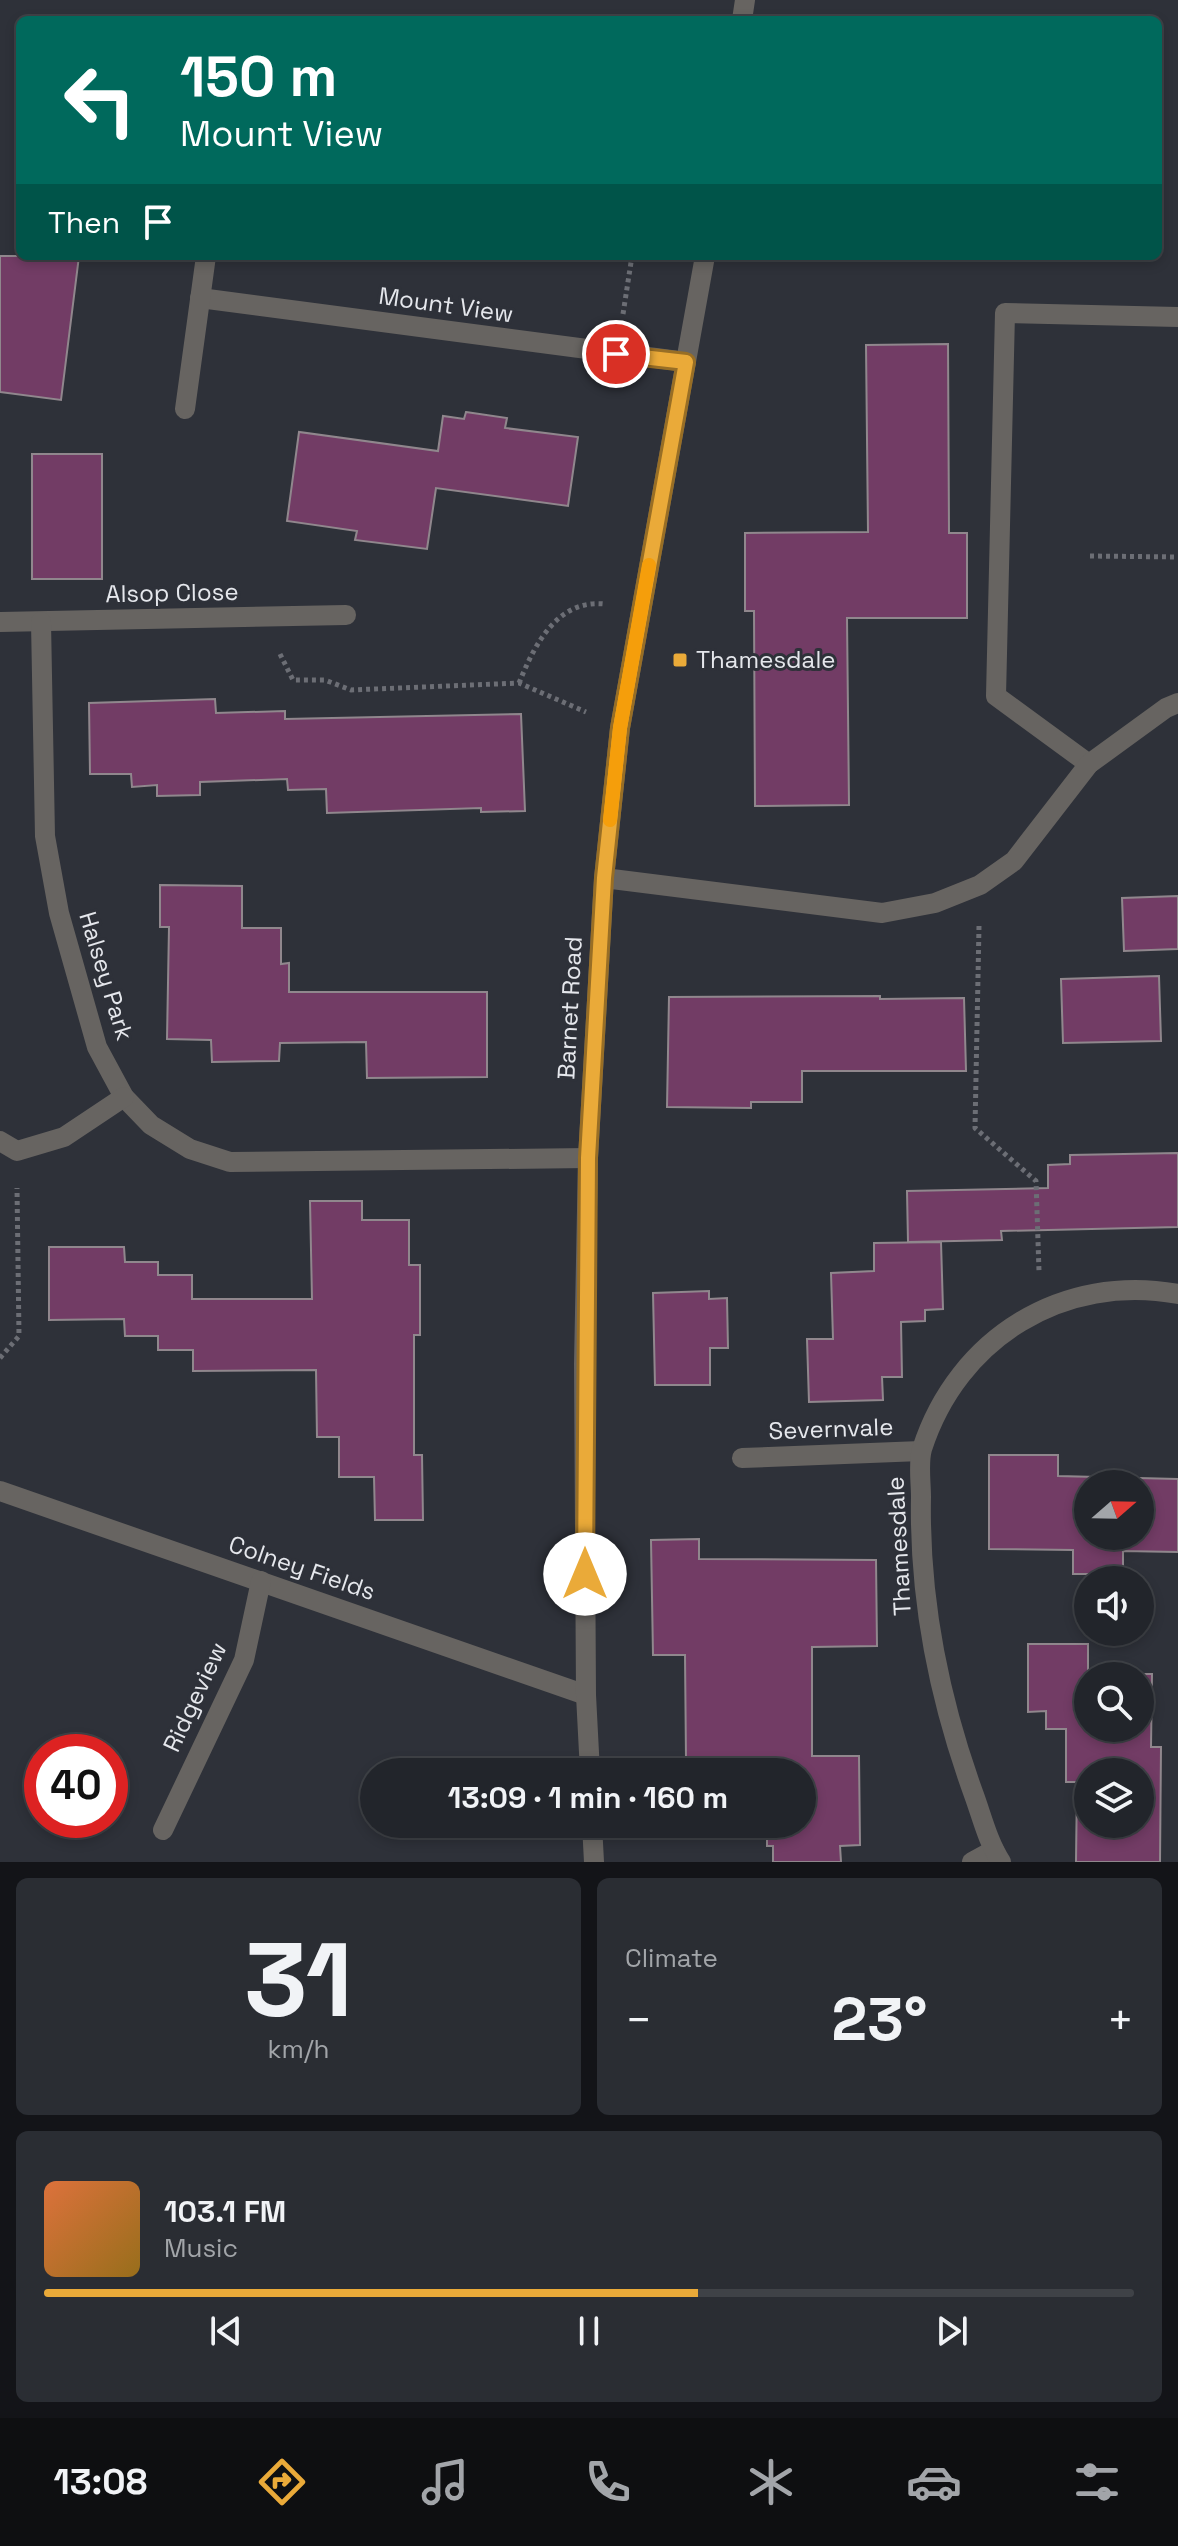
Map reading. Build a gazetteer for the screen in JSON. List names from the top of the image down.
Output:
{
  "streets": {
    "street": [
      "Mount View",
      "Alsop Close",
      "Halsey Park",
      "Barnet Road",
      "Severnvale",
      "Thamesdale",
      "Colney Fields",
      "Ridgeview"
    ]
  },
  "crossings": [
    ["Mount View", "Barnet Road"],
    ["Alsop Close", "Halsey Park"],
    ["Halsey Park", "Barnet Road"],
    ["Barnet Road", "Colney Fields"],
    ["Severnvale", "Thamesdale"],
    ["Colney Fields", "Ridgeview"]
  ],
  "places": {
    "transit": ["Thamesdale"]
  },
  "north": "right",
  "page": {
    "turn": ["150 m", "Mount View"],
    "then": "Then",
    "limit": "40",
    "trip": "13:09 · 1 min · 160 m",
    "tile": [
      ["31", "km/h"],
      "Climate"
    ],
    "heat": ["−", "23°", "+"],
    "song": ["103.1 FM", "Music"],
    "tabs": "13:08"
  }
}
